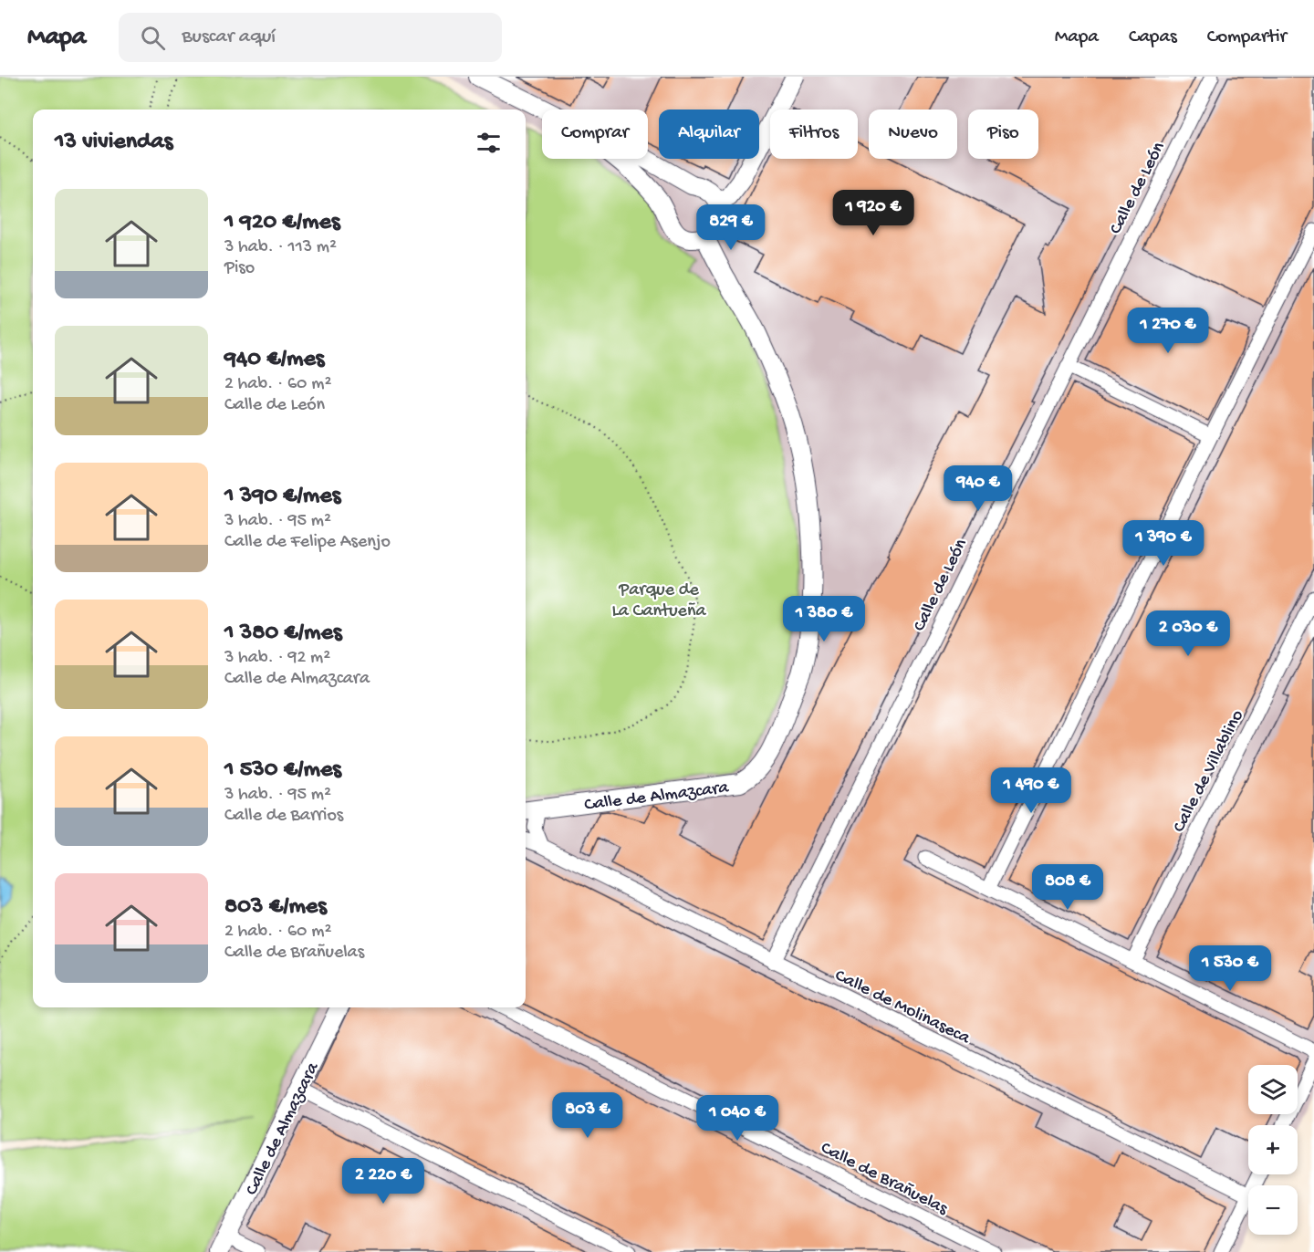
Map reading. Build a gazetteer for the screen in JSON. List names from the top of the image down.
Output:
{
  "streets": {
    "street": [
      "Calle de León",
      "Calle de Villablino",
      "Calle de Almazcara",
      "Calle de Molinaseca",
      "Calle de Brañuelas"
    ]
  },
  "crossings": [
    ["Calle de León", "Calle de Molinaseca"]
  ],
  "parks": ["Parque de La Cantueña"],
  "page": {
    "header": "Mapa",
    "search": "Buscar aquí",
    "nav": ["Mapa", "Capas", "Compartir"],
    "chip": [
      "Comprar",
      "Alquilar",
      "Filtros",
      "Nuevo",
      "Piso"
    ],
    "heading": "13 viviendas",
    "list": [
      {
        "name": "1 920 €/mes",
        "note": "3 hab. · 113 m² · Piso"
      },
      {
        "name": "940 €/mes",
        "note": "2 hab. · 60 m² · Calle de León"
      },
      {
        "name": "1 390 €/mes",
        "note": "3 hab. · 95 m² · Calle de Felipe Asenjo"
      },
      {
        "name": "1 380 €/mes",
        "note": "3 hab. · 92 m² · Calle de Almazcara"
      },
      {
        "name": "1 530 €/mes",
        "note": "3 hab. · 95 m² · Calle de Barrios"
      },
      {
        "name": "803 €/mes",
        "note": "2 hab. · 60 m² · Calle de Brañuelas"
      }
    ],
    "price": [
      "1 920 €",
      "829 €",
      "1 270 €",
      "940 €",
      "1 390 €",
      "1 380 €",
      "2 030 €",
      "1 490 €",
      "808 €",
      "1 530 €",
      "803 €",
      "1 040 €",
      "2 220 €"
    ],
    "map_buttons": ["+", "−"]
  }
}
